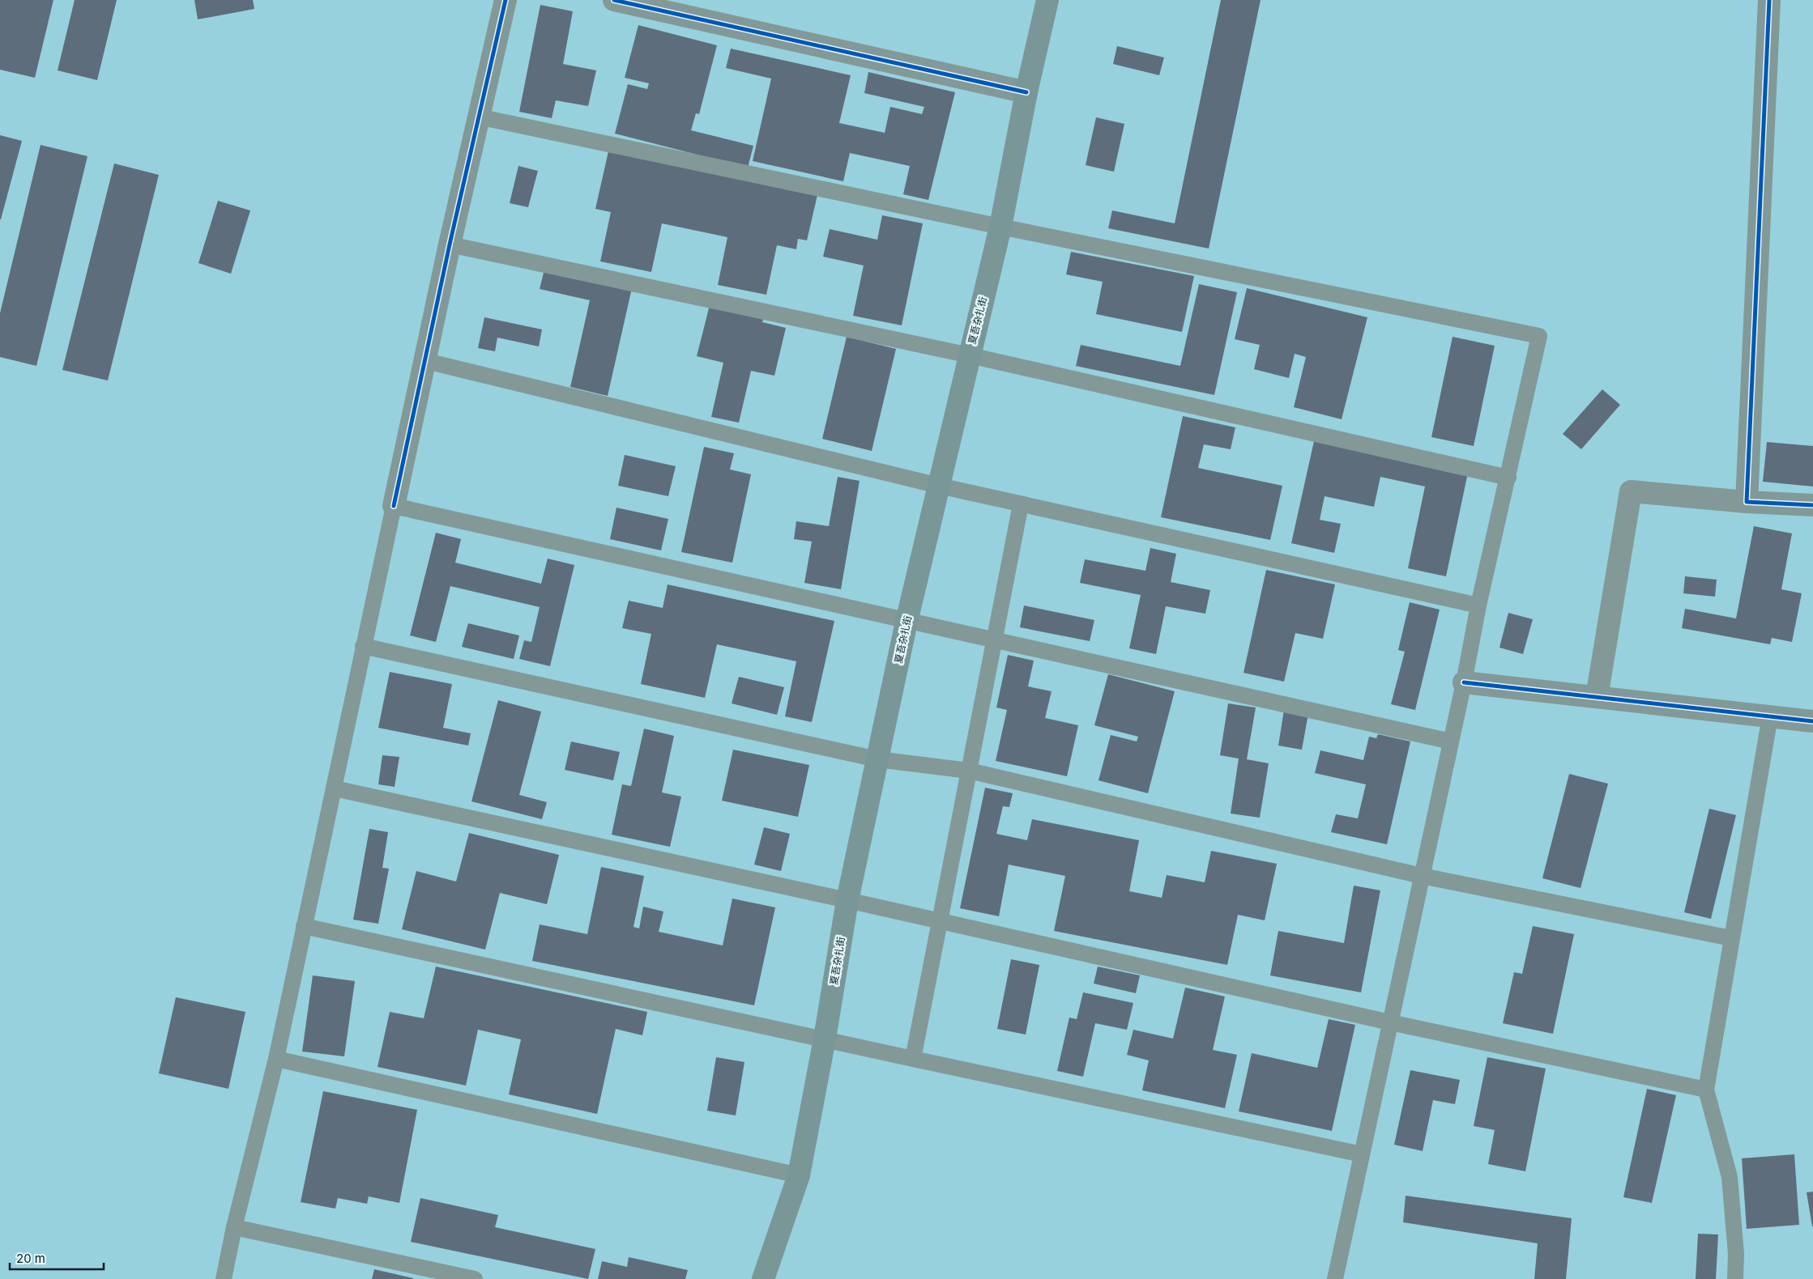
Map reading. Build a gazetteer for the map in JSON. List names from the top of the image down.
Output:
{
  "streets": {
    "main road": ["夏吾杂扎街"]
  },
  "scale_bar": "20 m"
}
